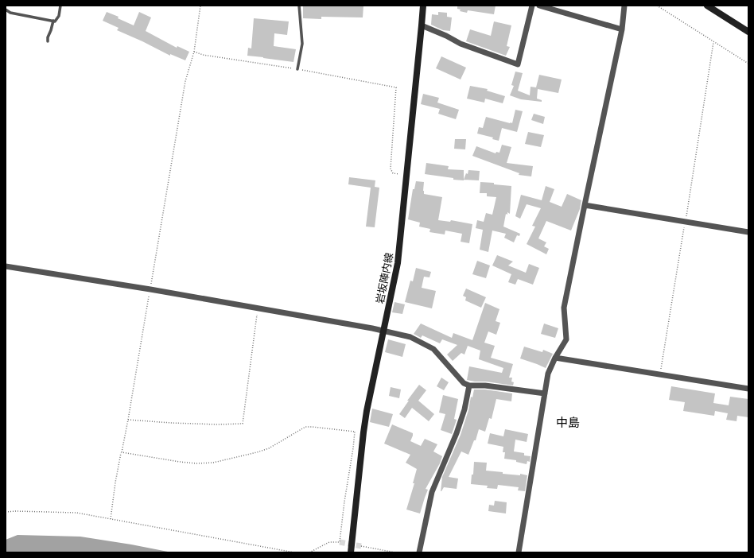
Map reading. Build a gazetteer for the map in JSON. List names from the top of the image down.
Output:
{
  "streets": {
    "main road": ["岩坂陣内線"]
  },
  "districts": ["中島"]
}
